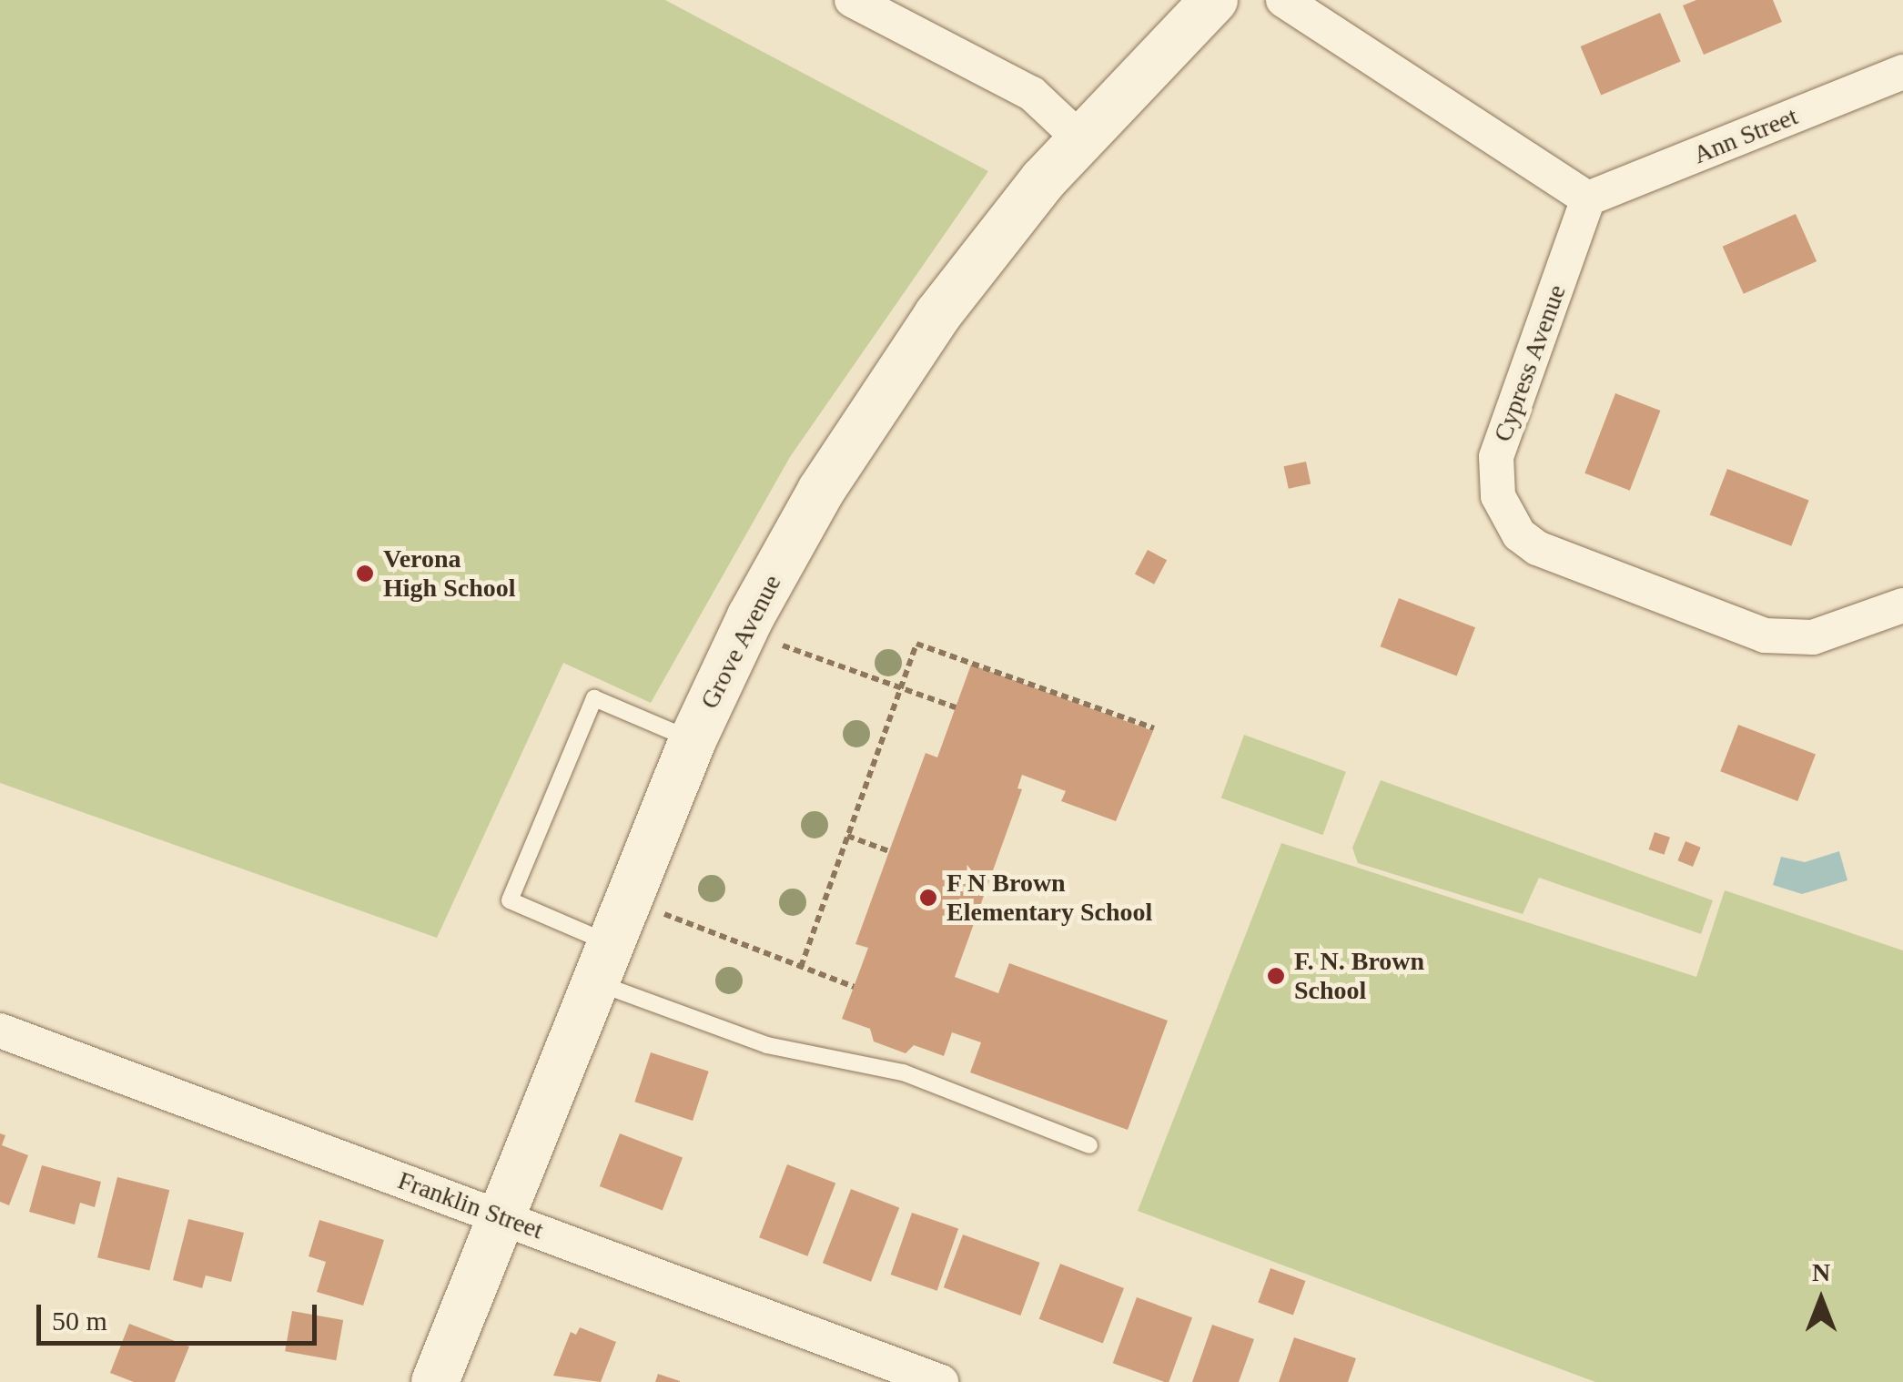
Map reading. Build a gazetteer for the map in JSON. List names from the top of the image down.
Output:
{
  "streets": {
    "street": [
      "Ann Street",
      "Cypress Avenue",
      "Grove Avenue",
      "Franklin Street"
    ]
  },
  "crossings": [
    ["Ann Street", "Cypress Avenue"],
    ["Grove Avenue", "Franklin Street"]
  ],
  "places": ["Verona High School", "F N Brown Elementary School", "F. N. Brown School"],
  "scale_bar": "50 m",
  "north": "top"
}
